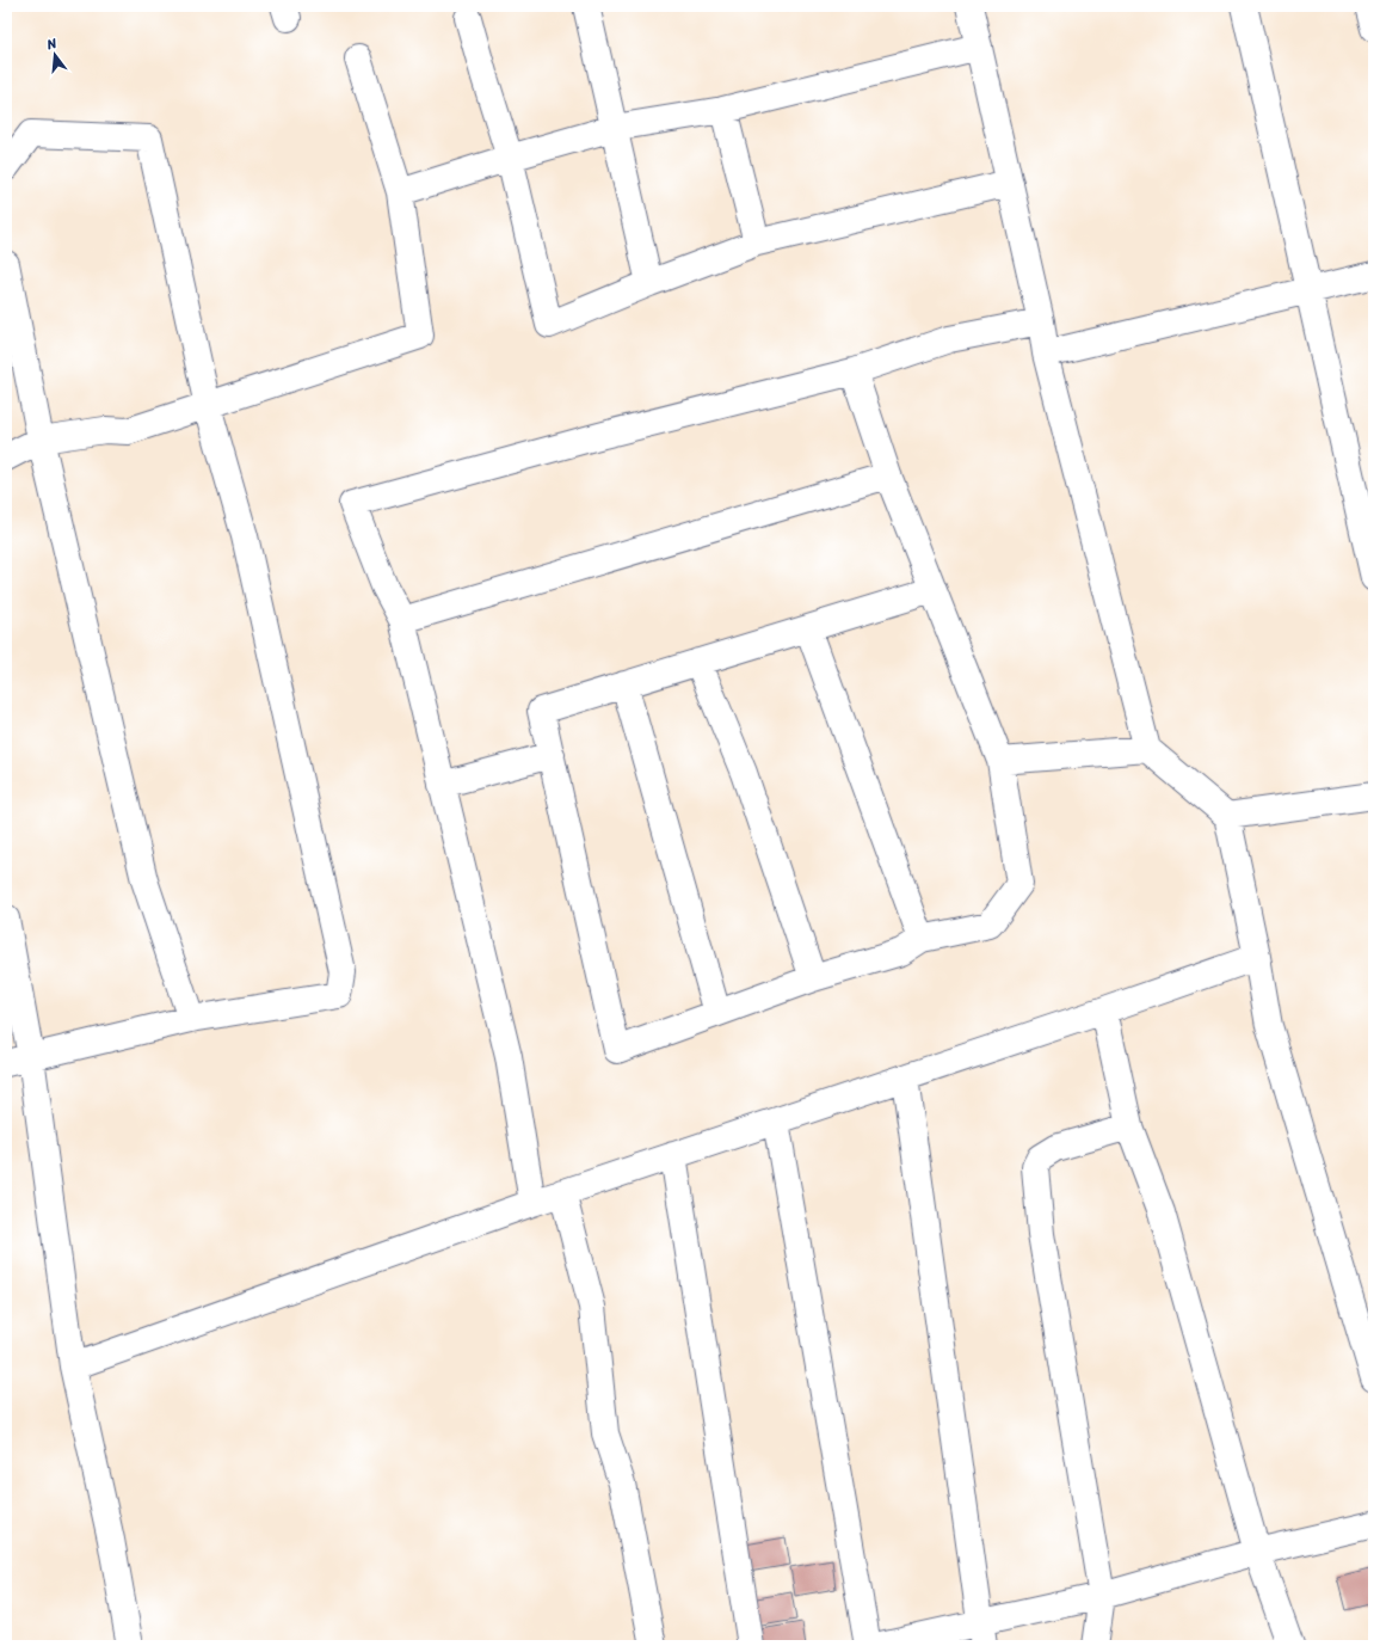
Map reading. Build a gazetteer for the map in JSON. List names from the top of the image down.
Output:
{
  "north": "top"
}
